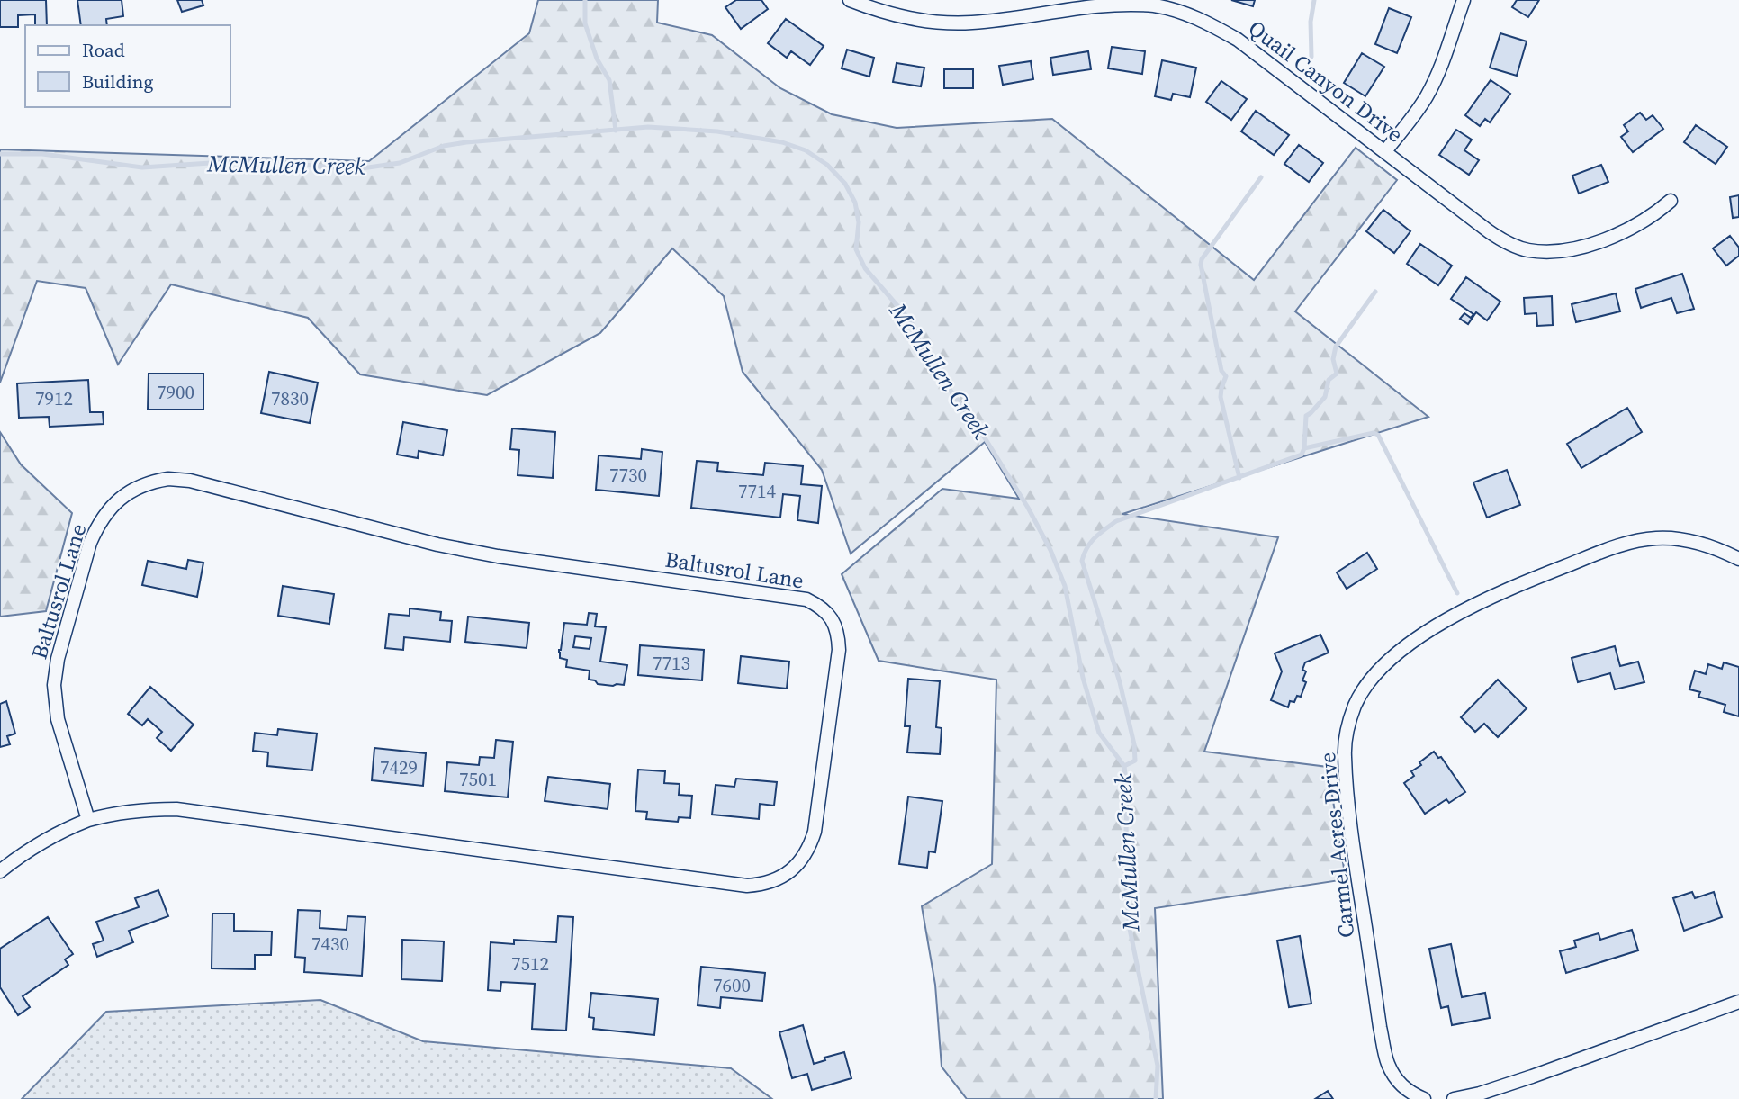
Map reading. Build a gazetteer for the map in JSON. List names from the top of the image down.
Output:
{
  "streets": {
    "street": ["Quail Canyon Drive", "Baltusrol Lane", "Carmel Acres Drive"]
  },
  "water": ["McMullen Creek"],
  "house_numbers": [
    "7900",
    "7912",
    "7830",
    "7730",
    "7714",
    "7713",
    "7429",
    "7501",
    "7430",
    "7512",
    "7600"
  ],
  "legend": ["Road", "Building"]
}
